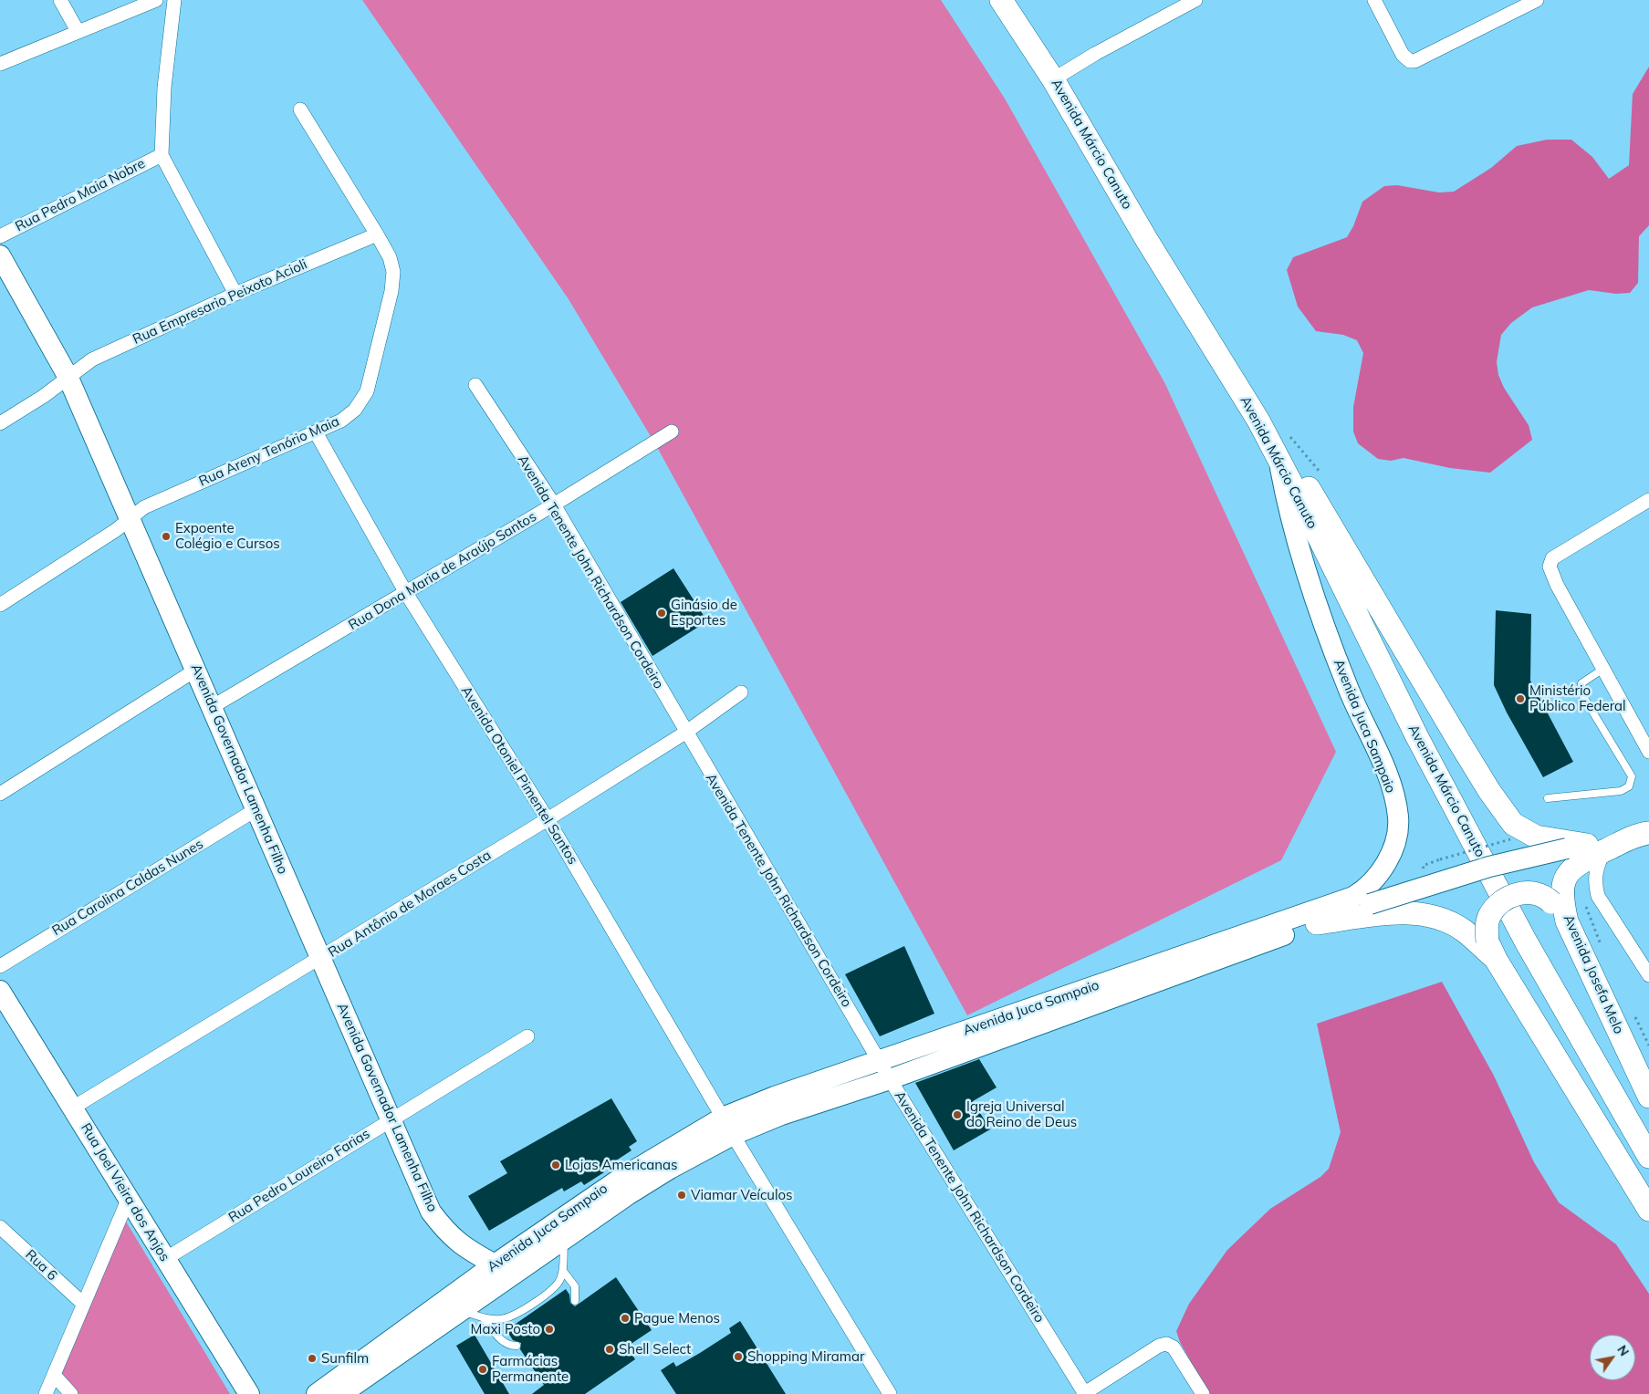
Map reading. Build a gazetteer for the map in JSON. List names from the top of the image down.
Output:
{
  "streets": {
    "main road": [
      "Avenida Márcio Canuto",
      "Avenida Juca Sampaio",
      "Avenida Governador Lamenha Filho",
      "Avenida Josefa Melo",
      "Rua Joel Vieira dos Anjos"
    ],
    "street": [
      "Rua Pedro Maia Nobre",
      "Rua Empresario Peixoto Acioli",
      "Rua Areny Tenório Maia",
      "Rua Dona Maria de Araújo Santos",
      "Avenida Tenente John Richardson Cordeiro",
      "Avenida Otoniel Pimentel Santos",
      "Rua Carolina Caldas Nunes",
      "Rua Antônio de Moraes Costa",
      "Rua Pedro Loureiro Farias",
      "Rua 6"
    ]
  },
  "crossings": [
    ["Avenida Márcio Canuto", "Avenida Juca Sampaio"],
    ["Rua Empresario Peixoto Acioli", "Rua Areny Tenório Maia"],
    ["Rua Empresario Peixoto Acioli", "Avenida Governador Lamenha Filho"],
    ["Rua Areny Tenório Maia", "Avenida Governador Lamenha Filho"],
    ["Rua Areny Tenório Maia", "Avenida Otoniel Pimentel Santos"],
    ["Rua Dona Maria de Araújo Santos", "Avenida Tenente John Richardson Cordeiro"],
    ["Rua Dona Maria de Araújo Santos", "Avenida Governador Lamenha Filho"],
    ["Rua Dona Maria de Araújo Santos", "Avenida Otoniel Pimentel Santos"],
    ["Avenida Tenente John Richardson Cordeiro", "Avenida Juca Sampaio"],
    ["Avenida Tenente John Richardson Cordeiro", "Rua Antônio de Moraes Costa"],
    ["Avenida Juca Sampaio", "Avenida Governador Lamenha Filho"],
    ["Avenida Juca Sampaio", "Avenida Otoniel Pimentel Santos"],
    ["Avenida Juca Sampaio", "Avenida Josefa Melo"],
    ["Avenida Governador Lamenha Filho", "Rua Carolina Caldas Nunes"],
    ["Avenida Governador Lamenha Filho", "Rua Antônio de Moraes Costa"],
    ["Avenida Governador Lamenha Filho", "Rua Pedro Loureiro Farias"],
    ["Avenida Otoniel Pimentel Santos", "Rua Antônio de Moraes Costa"],
    ["Rua Antônio de Moraes Costa", "Rua Joel Vieira dos Anjos"],
    ["Rua Pedro Loureiro Farias", "Rua Joel Vieira dos Anjos"]
  ],
  "places": [
    "Expoente Colégio e Cursos",
    "Ginásio de Esportes",
    "Ministério Público Federal",
    "Igreja Universal do Reino de Deus",
    "Lojas Americanas",
    "Viamar Veículos",
    "Pague Menos",
    "Maxi Posto",
    "Shell Select",
    "Shopping Miramar",
    "Sunfilm",
    "Farmácias Permanente"
  ],
  "north": "top right"
}
